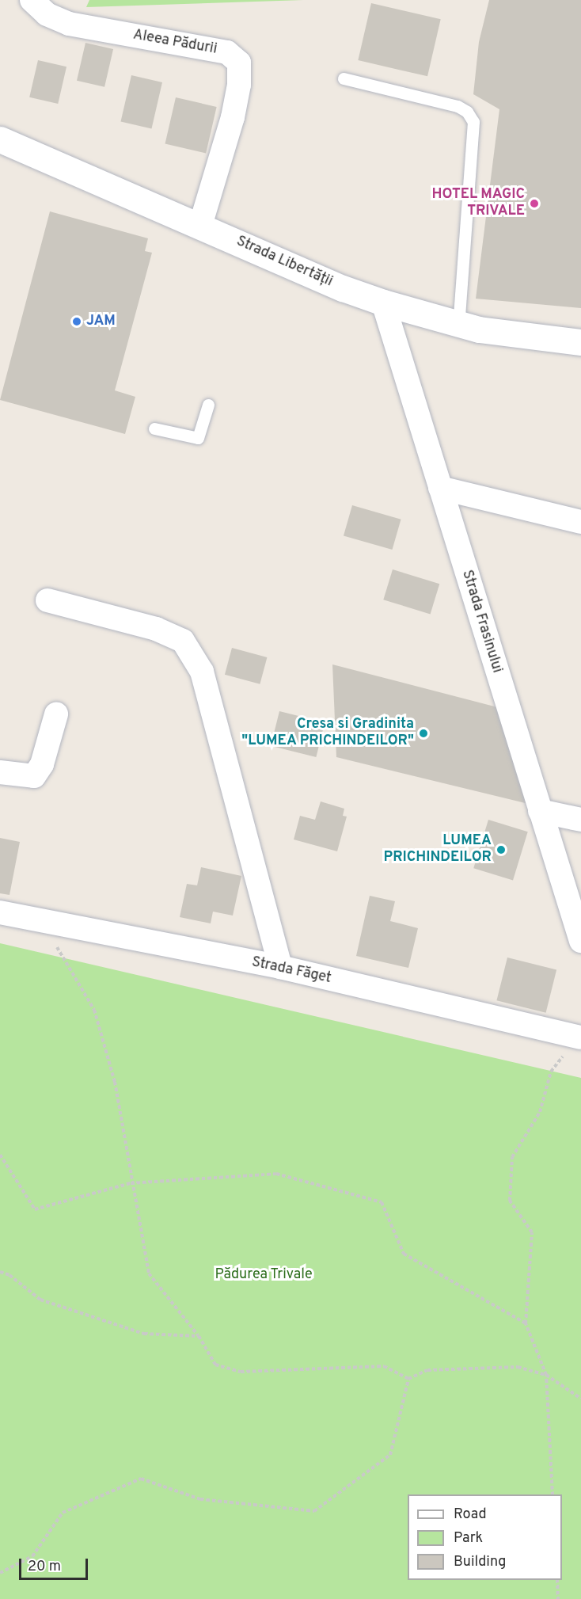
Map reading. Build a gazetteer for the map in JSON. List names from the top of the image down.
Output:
{
  "streets": {
    "street": [
      "Aleea Pădurii",
      "Strada Libertății",
      "Strada Frasinului",
      "Strada Făget"
    ]
  },
  "crossings": [
    ["Aleea Pădurii", "Strada Libertății"],
    ["Strada Libertății", "Strada Frasinului"]
  ],
  "parks": ["Pădurea Trivale"],
  "places": [
    "HOTEL MAGIC TRIVALE",
    "JAM",
    "Cresa si Gradinita \"LUMEA PRICHINDEILOR\"",
    "LUMEA PRICHINDEILOR"
  ],
  "legend": ["Road", "Park", "Building"],
  "scale_bar": "20 m"
}
